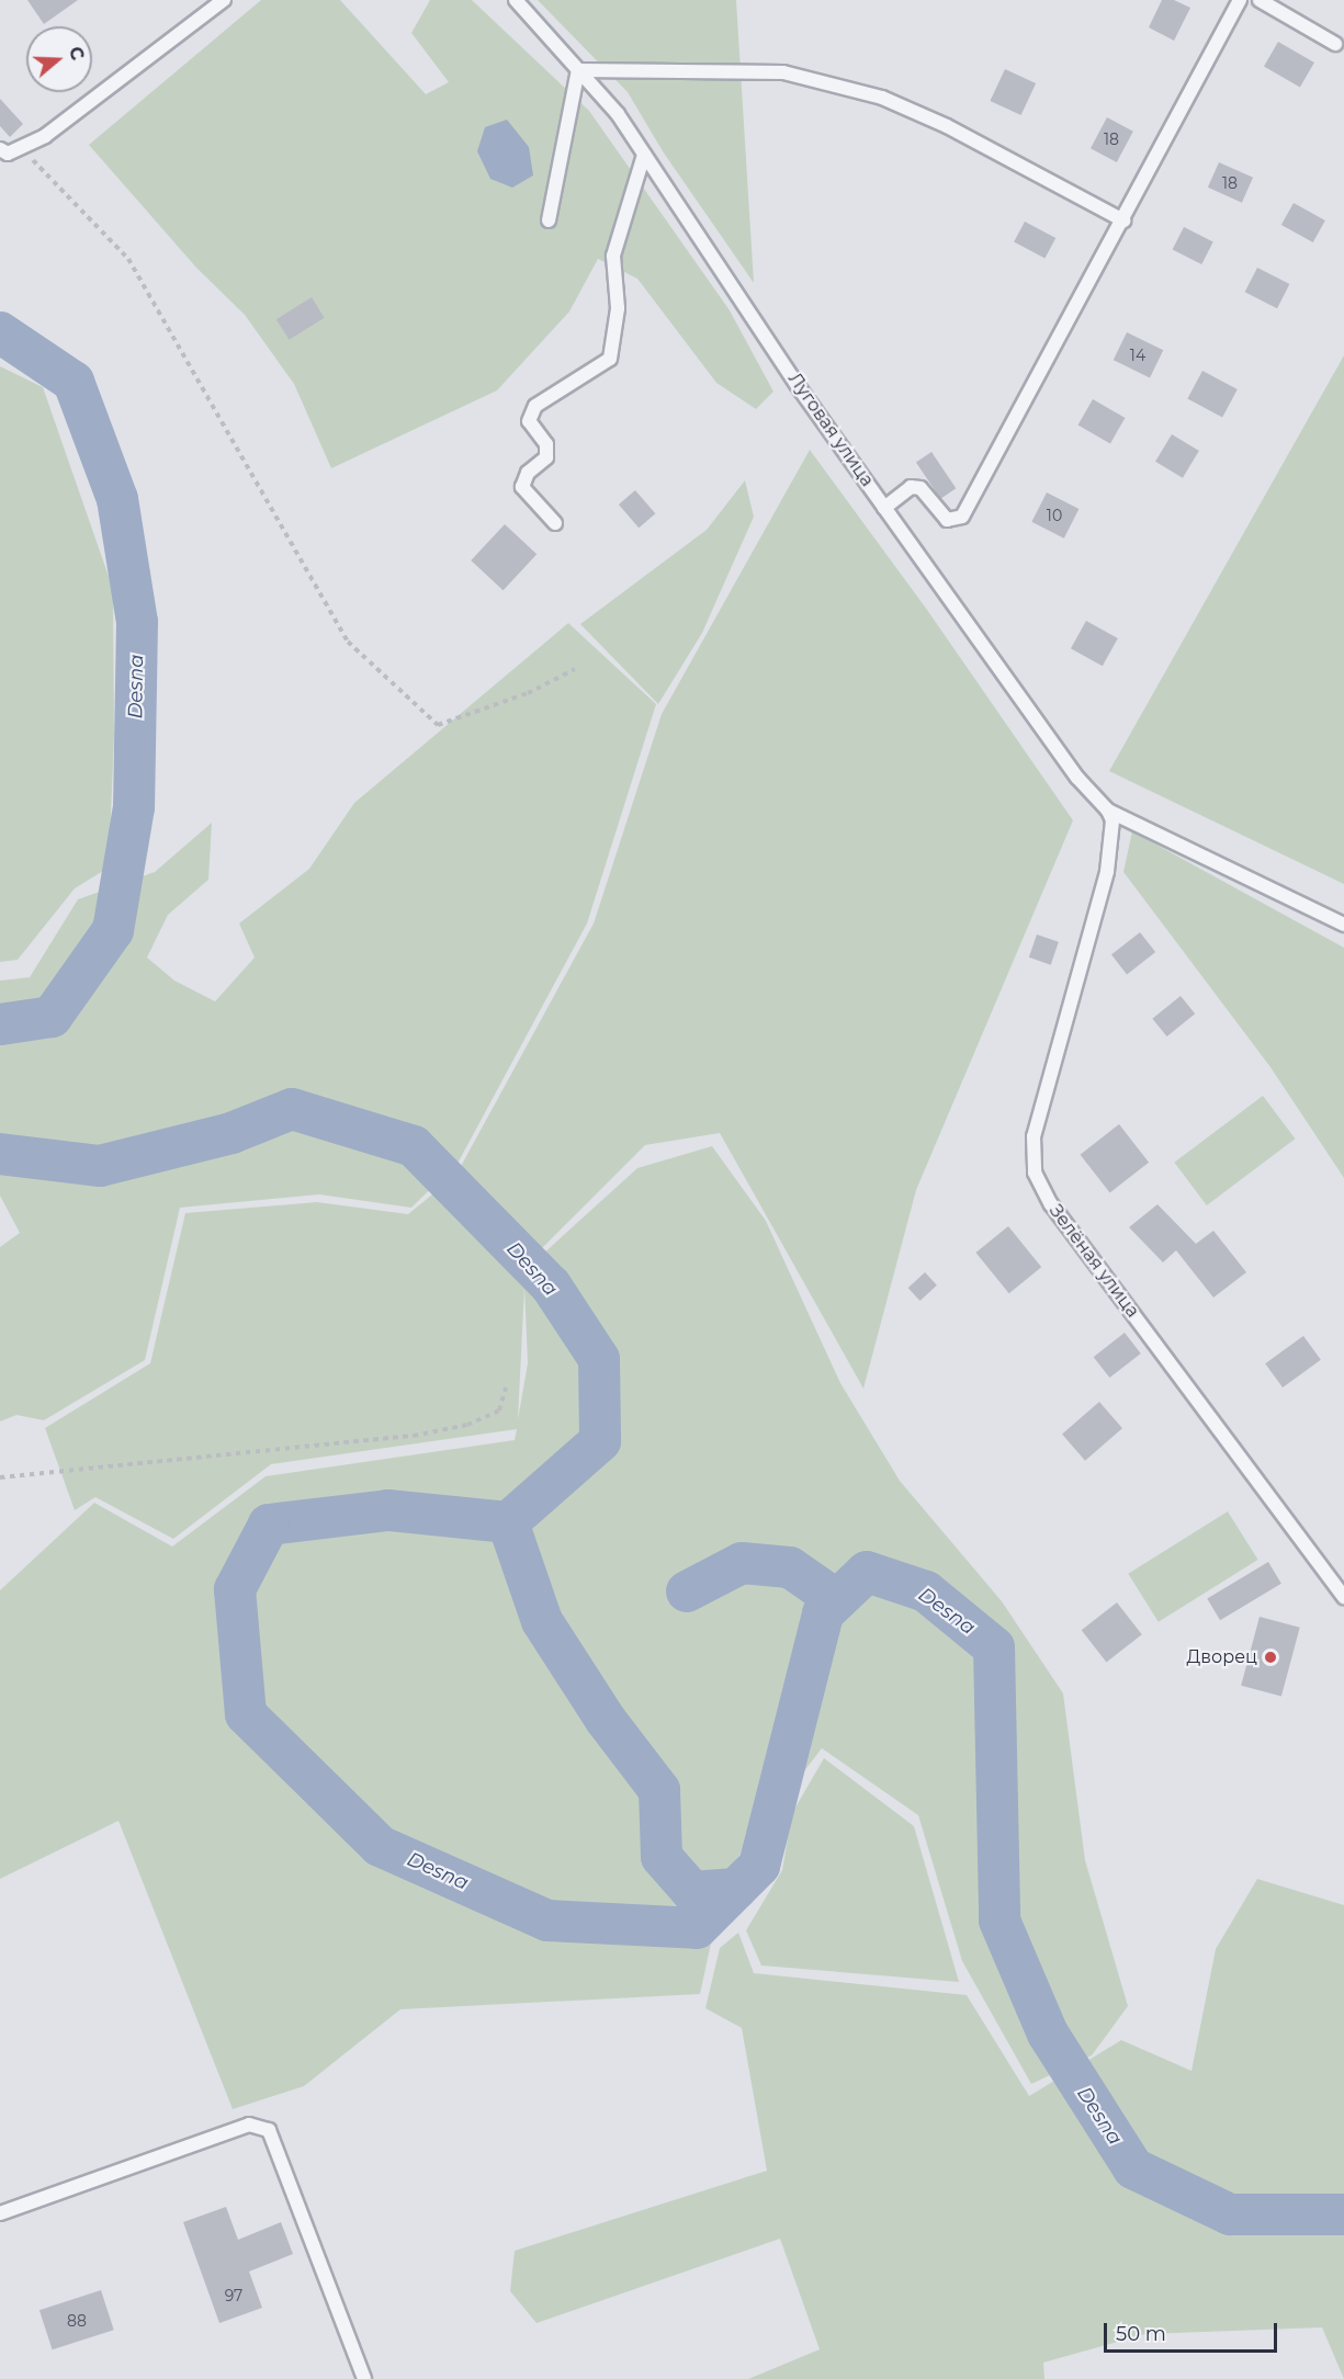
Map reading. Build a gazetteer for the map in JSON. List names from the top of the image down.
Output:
{
  "streets": {
    "lane": ["Луговая улица", "Зелёная улица"]
  },
  "crossings": [
    ["Луговая улица", "Зелёная улица"]
  ],
  "water": ["Desna"],
  "places": ["Дворец"],
  "house_numbers": [
    "18",
    "18",
    "14",
    "10",
    "97",
    "88"
  ],
  "scale_bar": "50 m",
  "north": "right"
}
